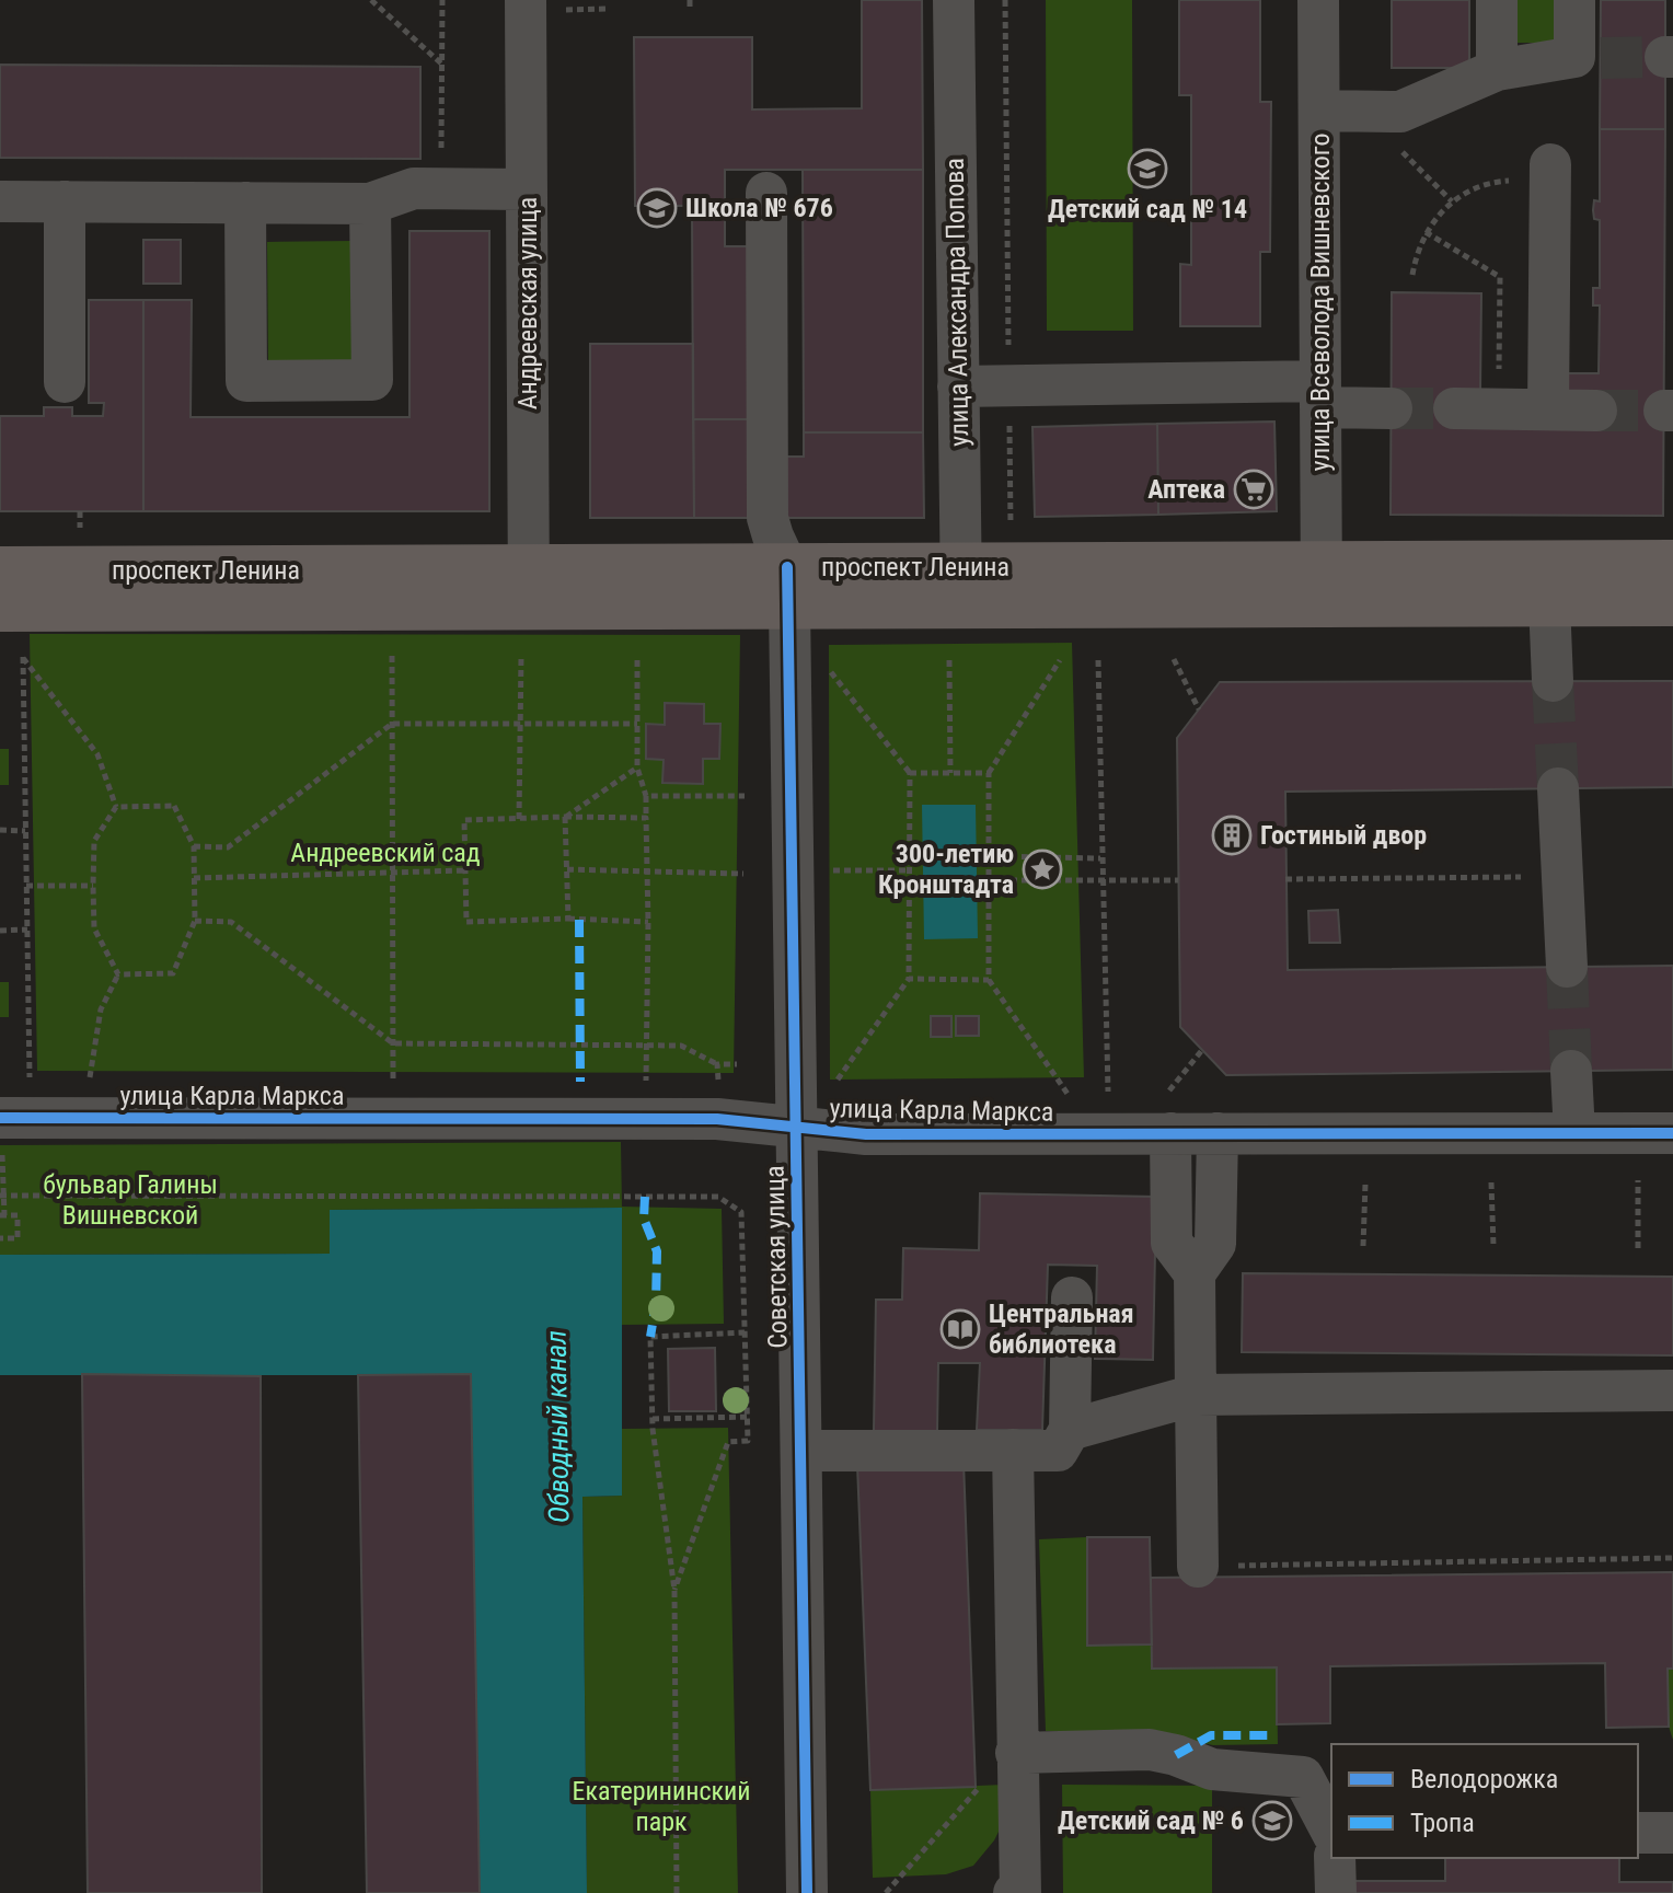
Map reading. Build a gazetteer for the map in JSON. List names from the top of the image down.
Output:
{
  "streets": {
    "main road": ["проспект Ленина"],
    "street": [
      "улица Александра Попова",
      "улица Всеволода Вишневского",
      "Андреевская улица",
      "улица Карла Маркса",
      "Советская улица"
    ]
  },
  "crossings": [
    ["улица Александра Попова", "проспект Ленина"],
    ["улица Всеволода Вишневского", "проспект Ленина"],
    ["Андреевская улица", "проспект Ленина"],
    ["проспект Ленина", "Советская улица"],
    ["улица Карла Маркса", "Советская улица"]
  ],
  "water": ["Обводный канал"],
  "parks": ["Андреевский сад", "бульвар Галины Вишневской", "Екатерининский парк"],
  "places": {
    "school or university": ["Детский сад № 14", "Школа № 676", "Детский сад № 6"],
    "supermarket": ["Аптека"],
    "building": ["Гостиный двор"],
    "place": ["300-летию Кронштадта"],
    "library": ["Центральная библиотека"]
  },
  "legend": ["Велодорожка", "Тропа"]
}
